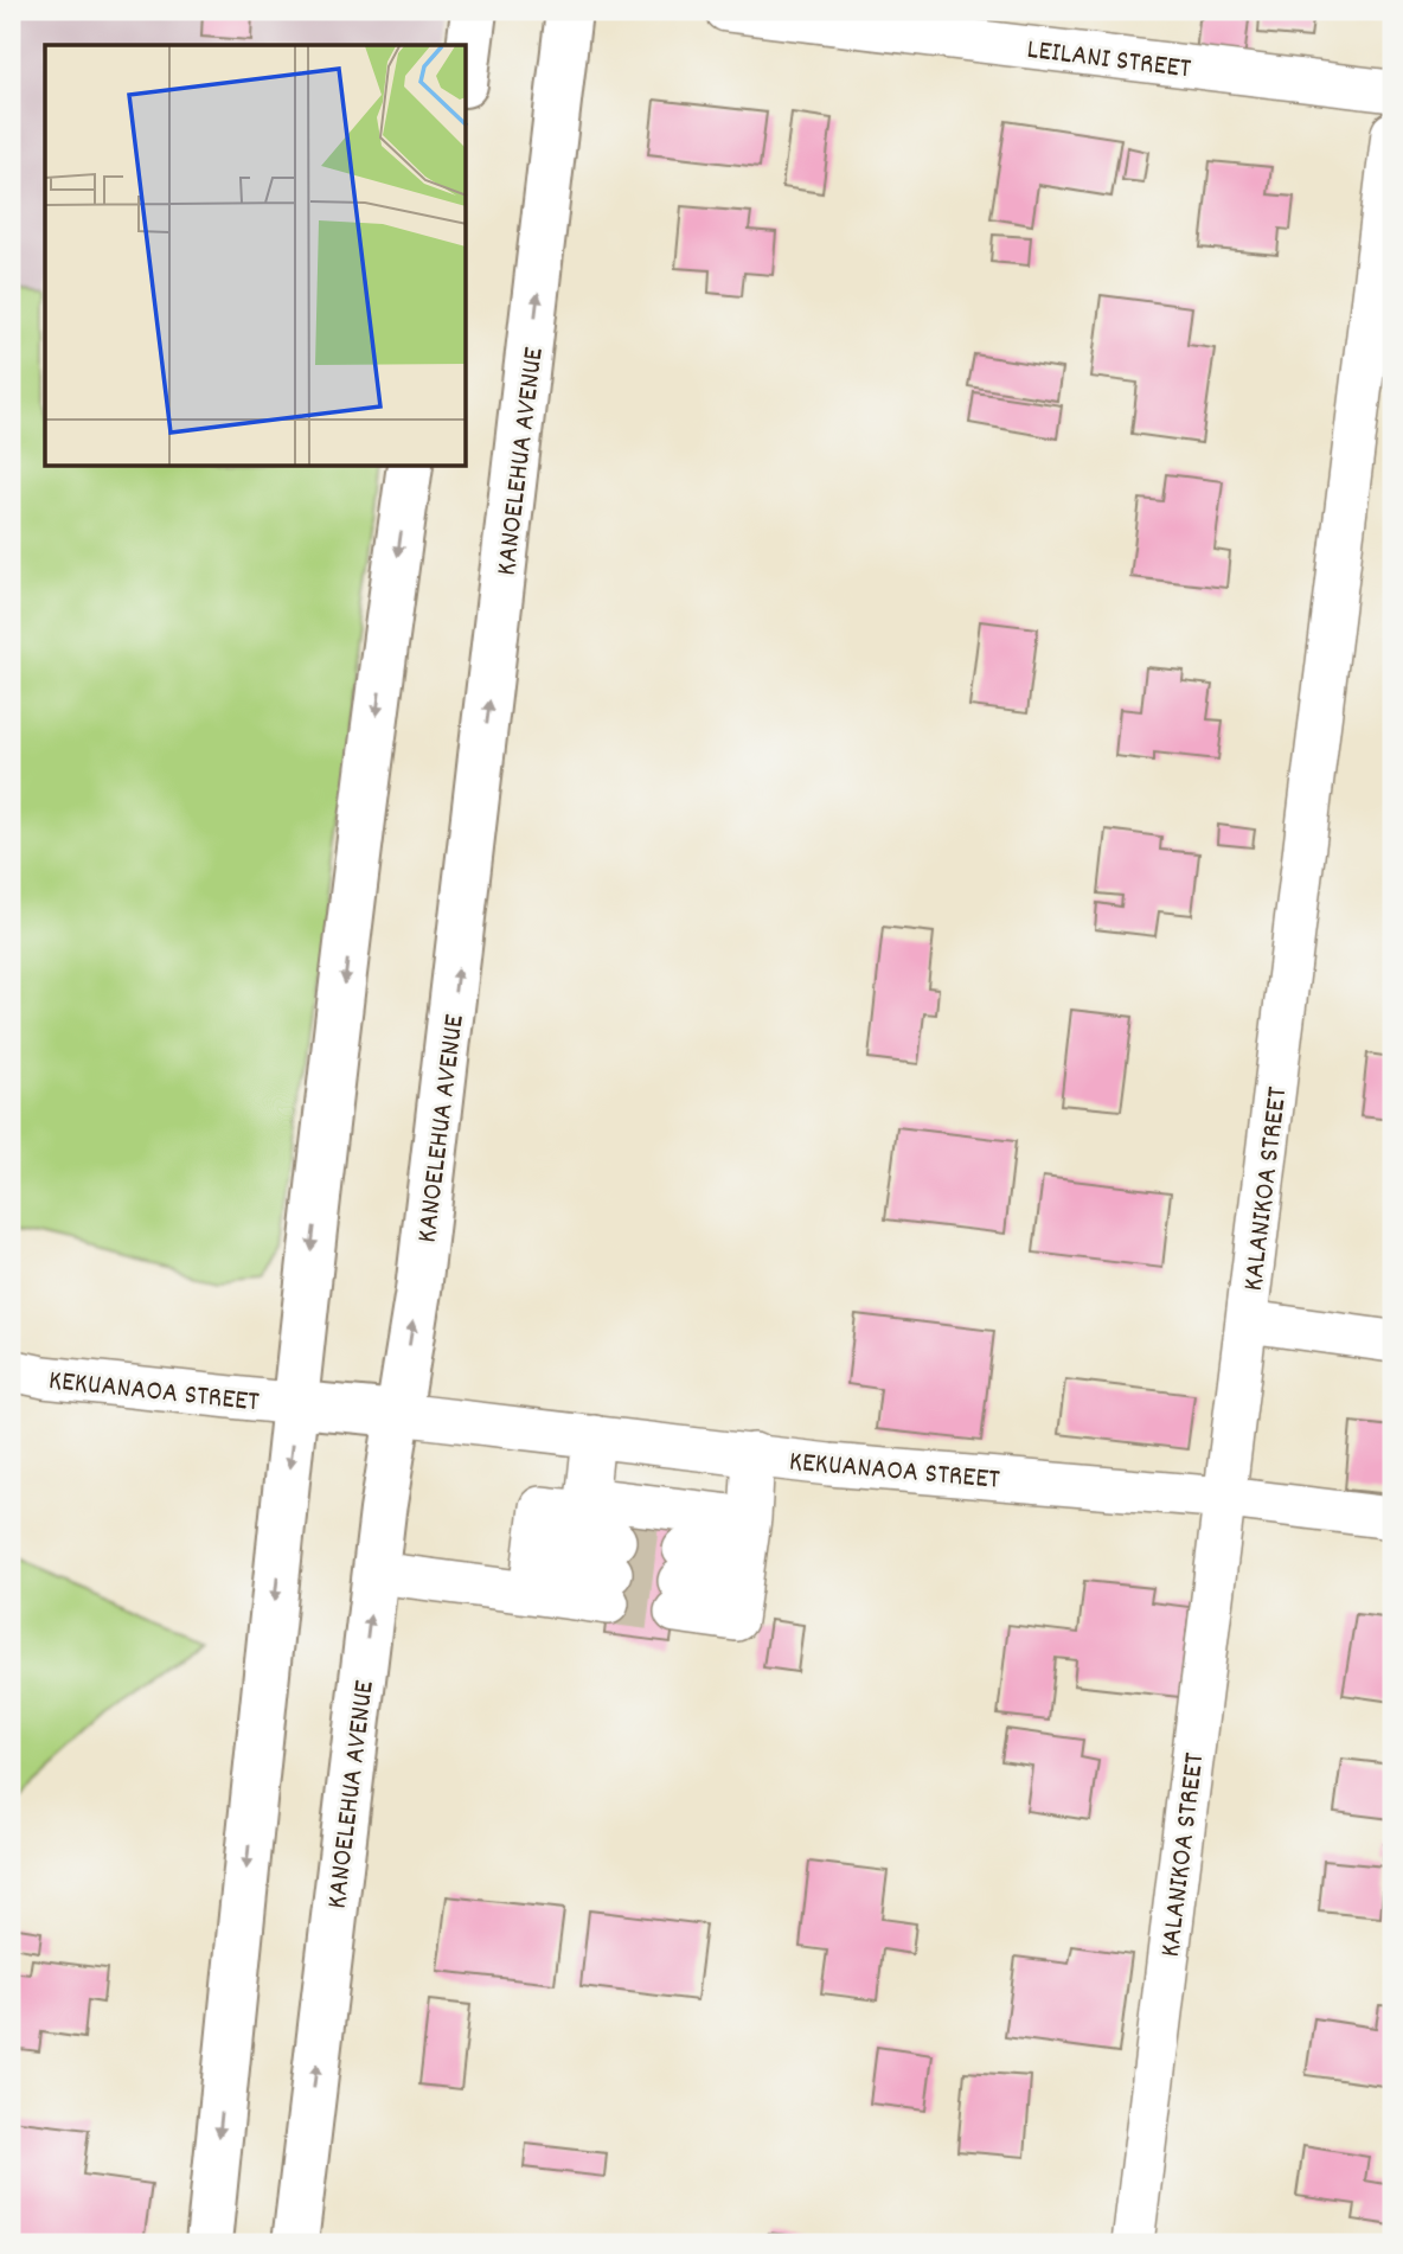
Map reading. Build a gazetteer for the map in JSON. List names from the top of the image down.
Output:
{
  "streets": {
    "highway": ["KANOELEHUA AVENUE"],
    "street": ["LEILANI STREET", "KALANIKOA STREET", "KEKUANAOA STREET"]
  },
  "crossings": [
    ["KANOELEHUA AVENUE", "KEKUANAOA STREET"],
    ["KALANIKOA STREET", "KEKUANAOA STREET"]
  ]
}
